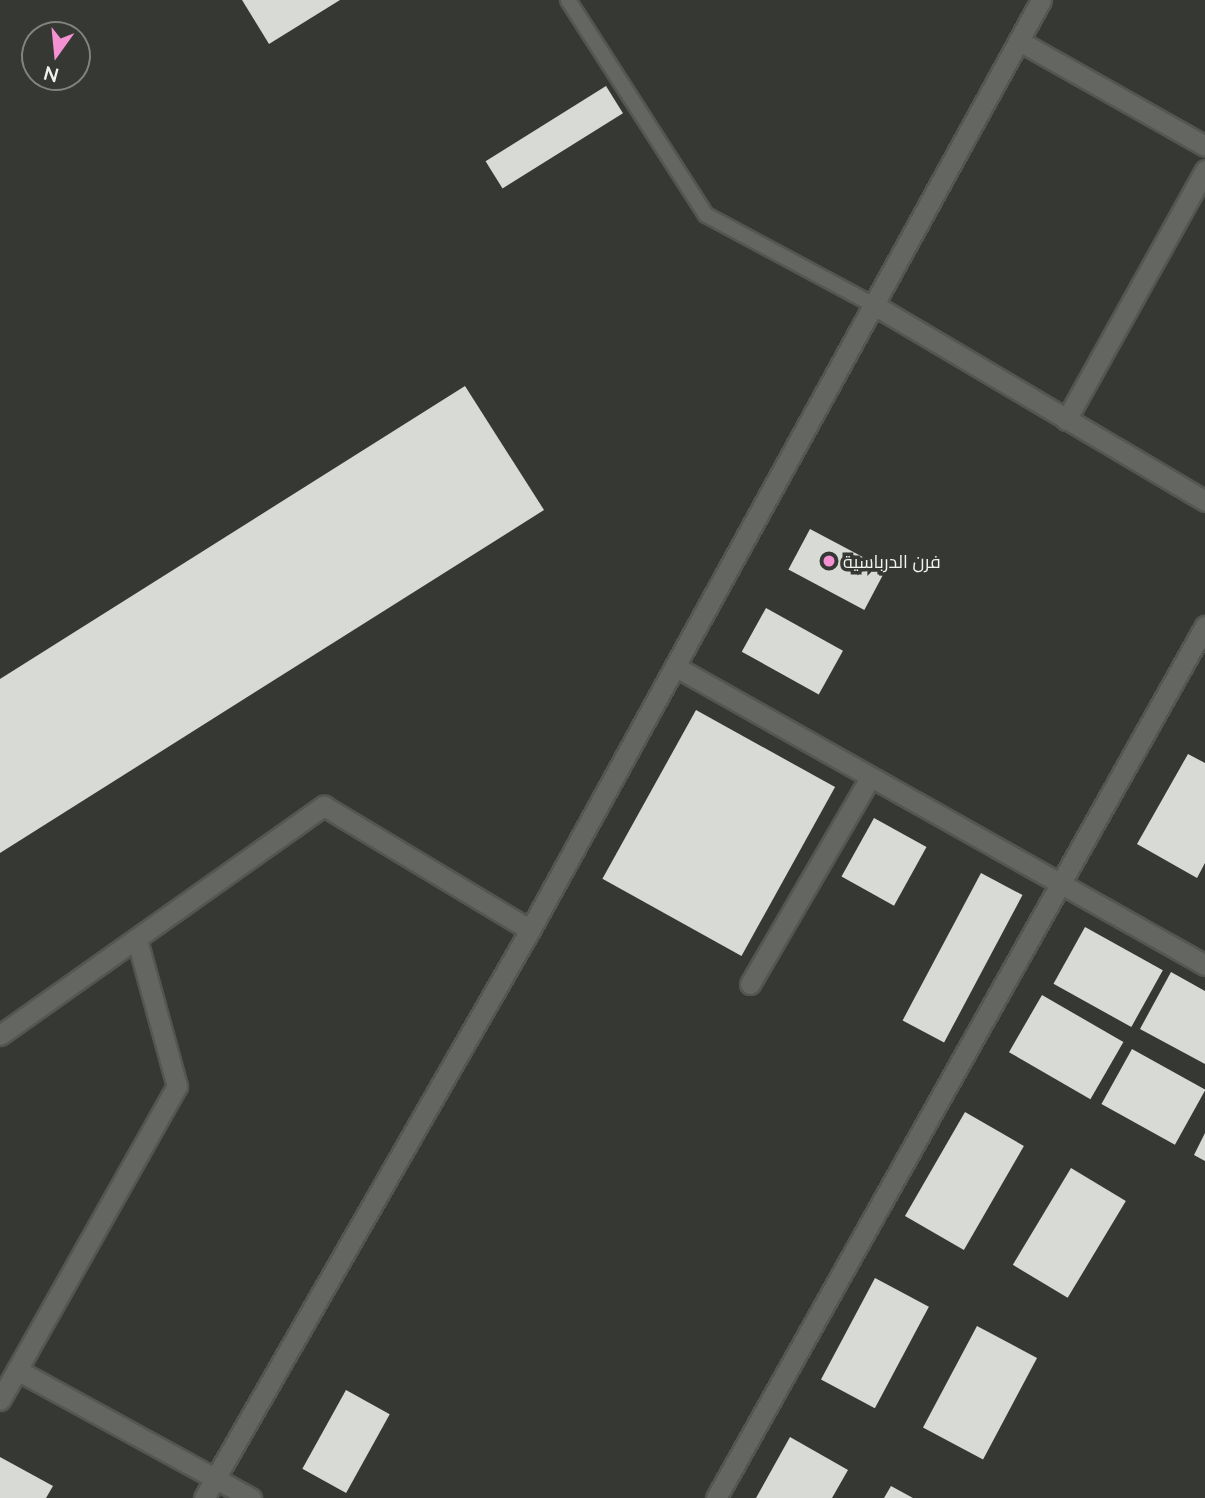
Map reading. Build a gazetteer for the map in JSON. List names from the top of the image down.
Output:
{
  "places": ["فرن الدرباسية"],
  "north": "bottom"
}
